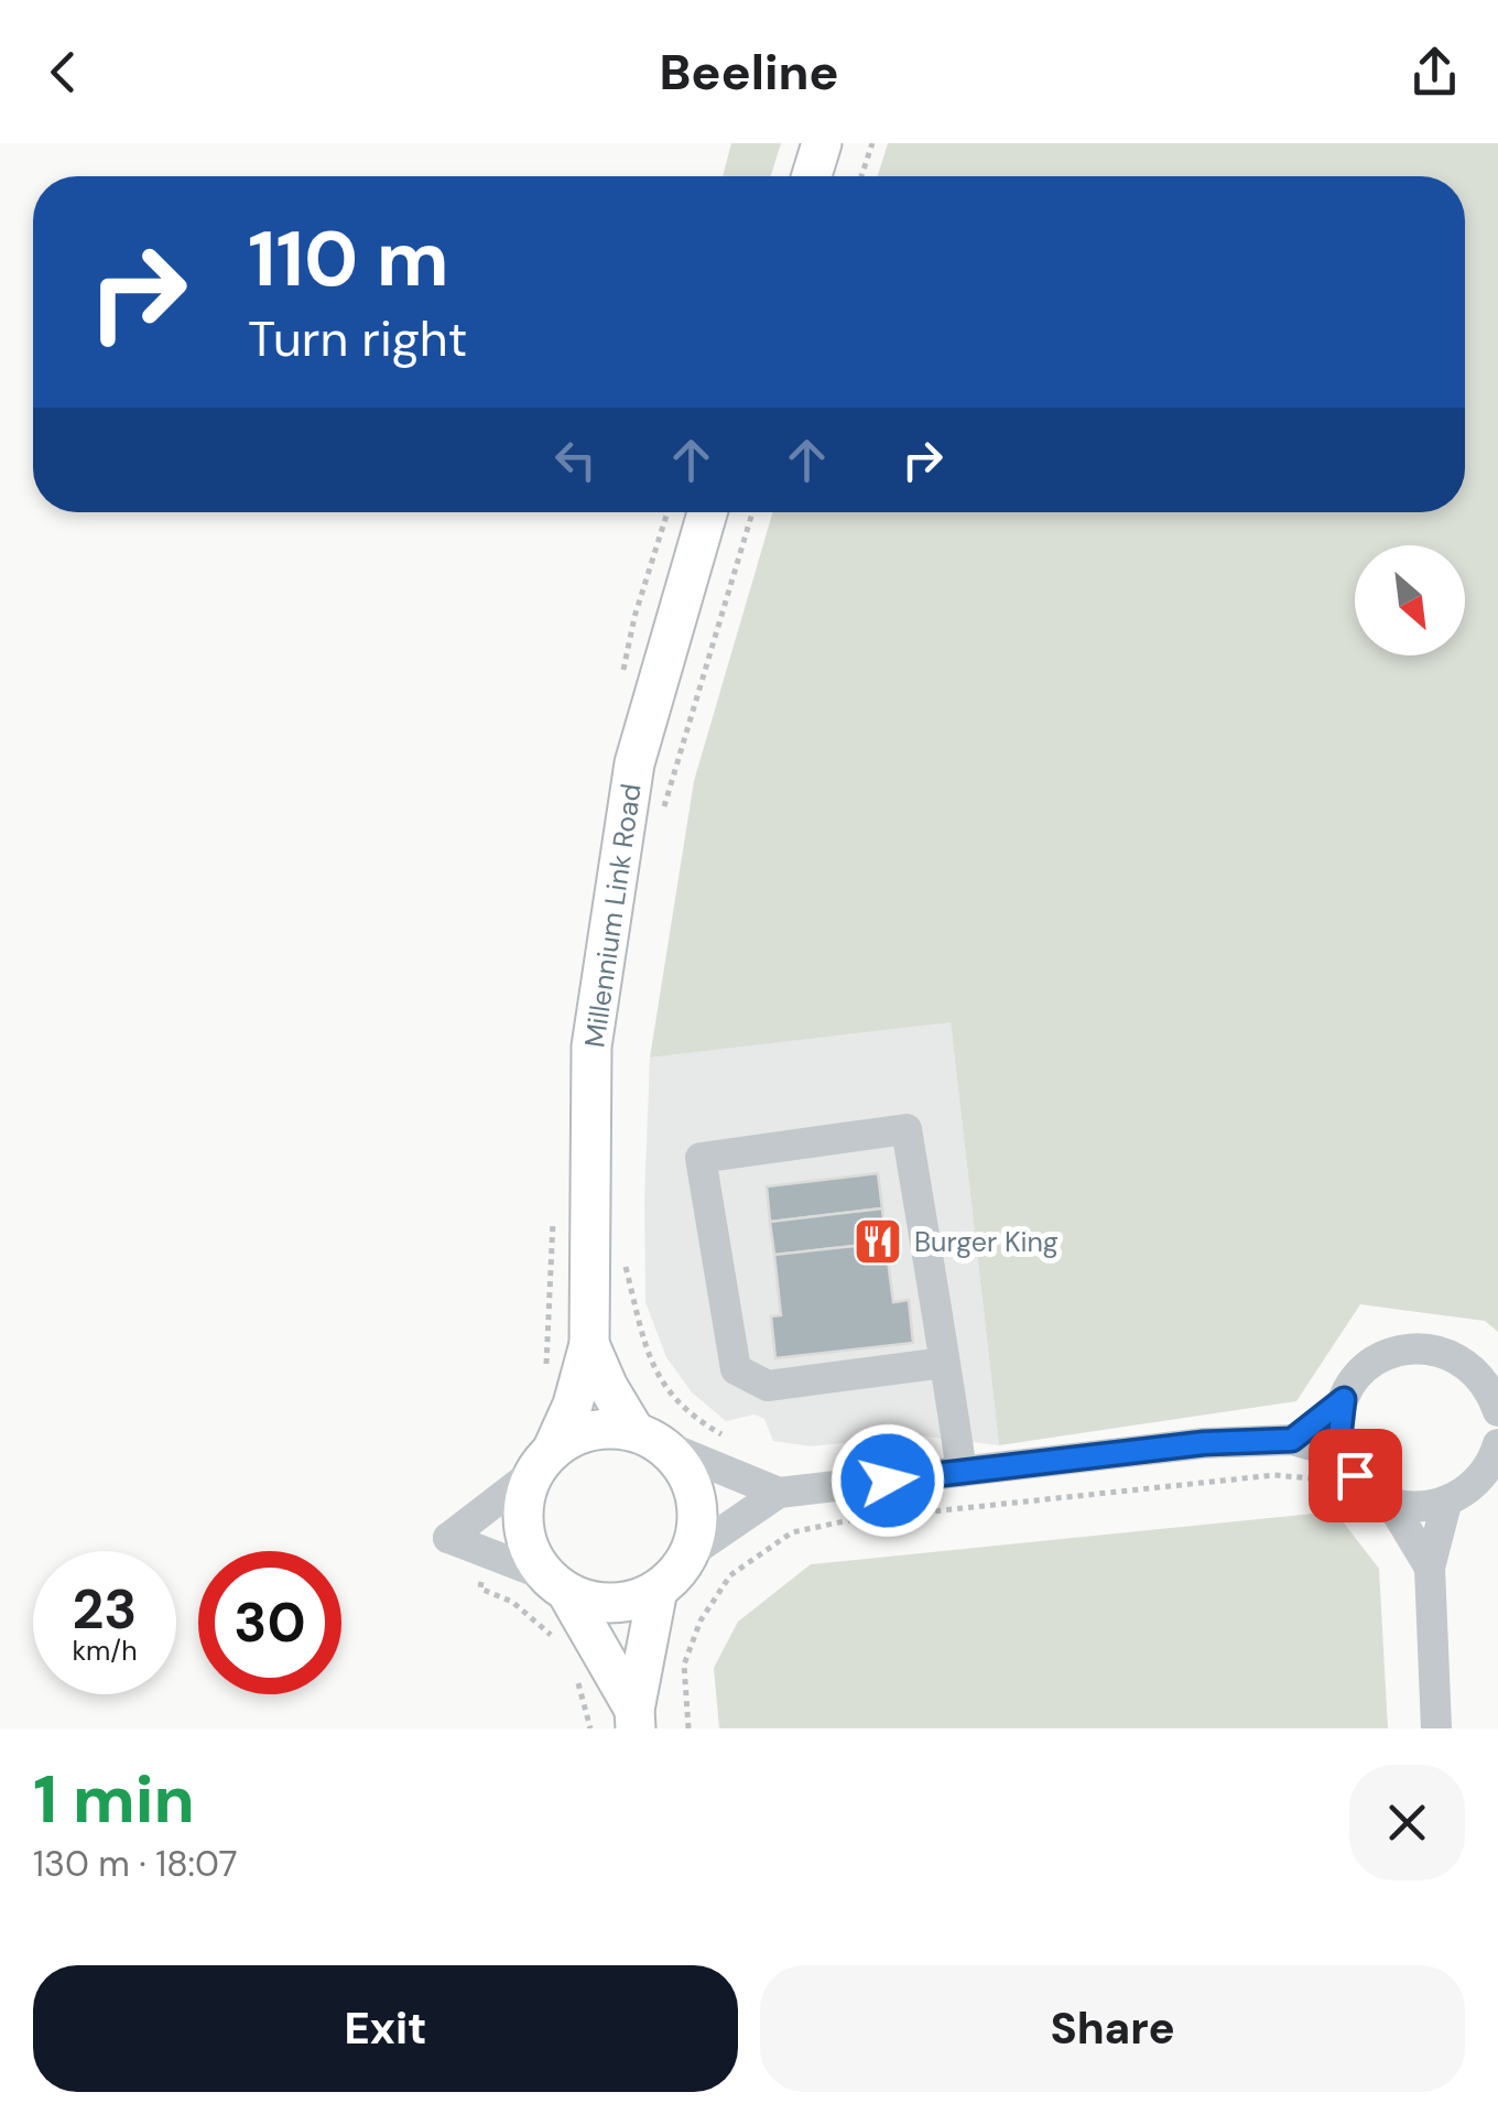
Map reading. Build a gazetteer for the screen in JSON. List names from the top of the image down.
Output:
{
  "streets": {
    "main road": ["Millennium Link Road"]
  },
  "places": {
    "restaurant": ["Burger King"]
  },
  "north": "bottom right",
  "page": {
    "header": "Beeline",
    "turn": ["110 m", "Turn right"],
    "speed": "23 km/h",
    "limit": "30",
    "heading": ["1 min", "130 m · 18:07"],
    "buttons": ["Exit", "Share"]
  }
}
